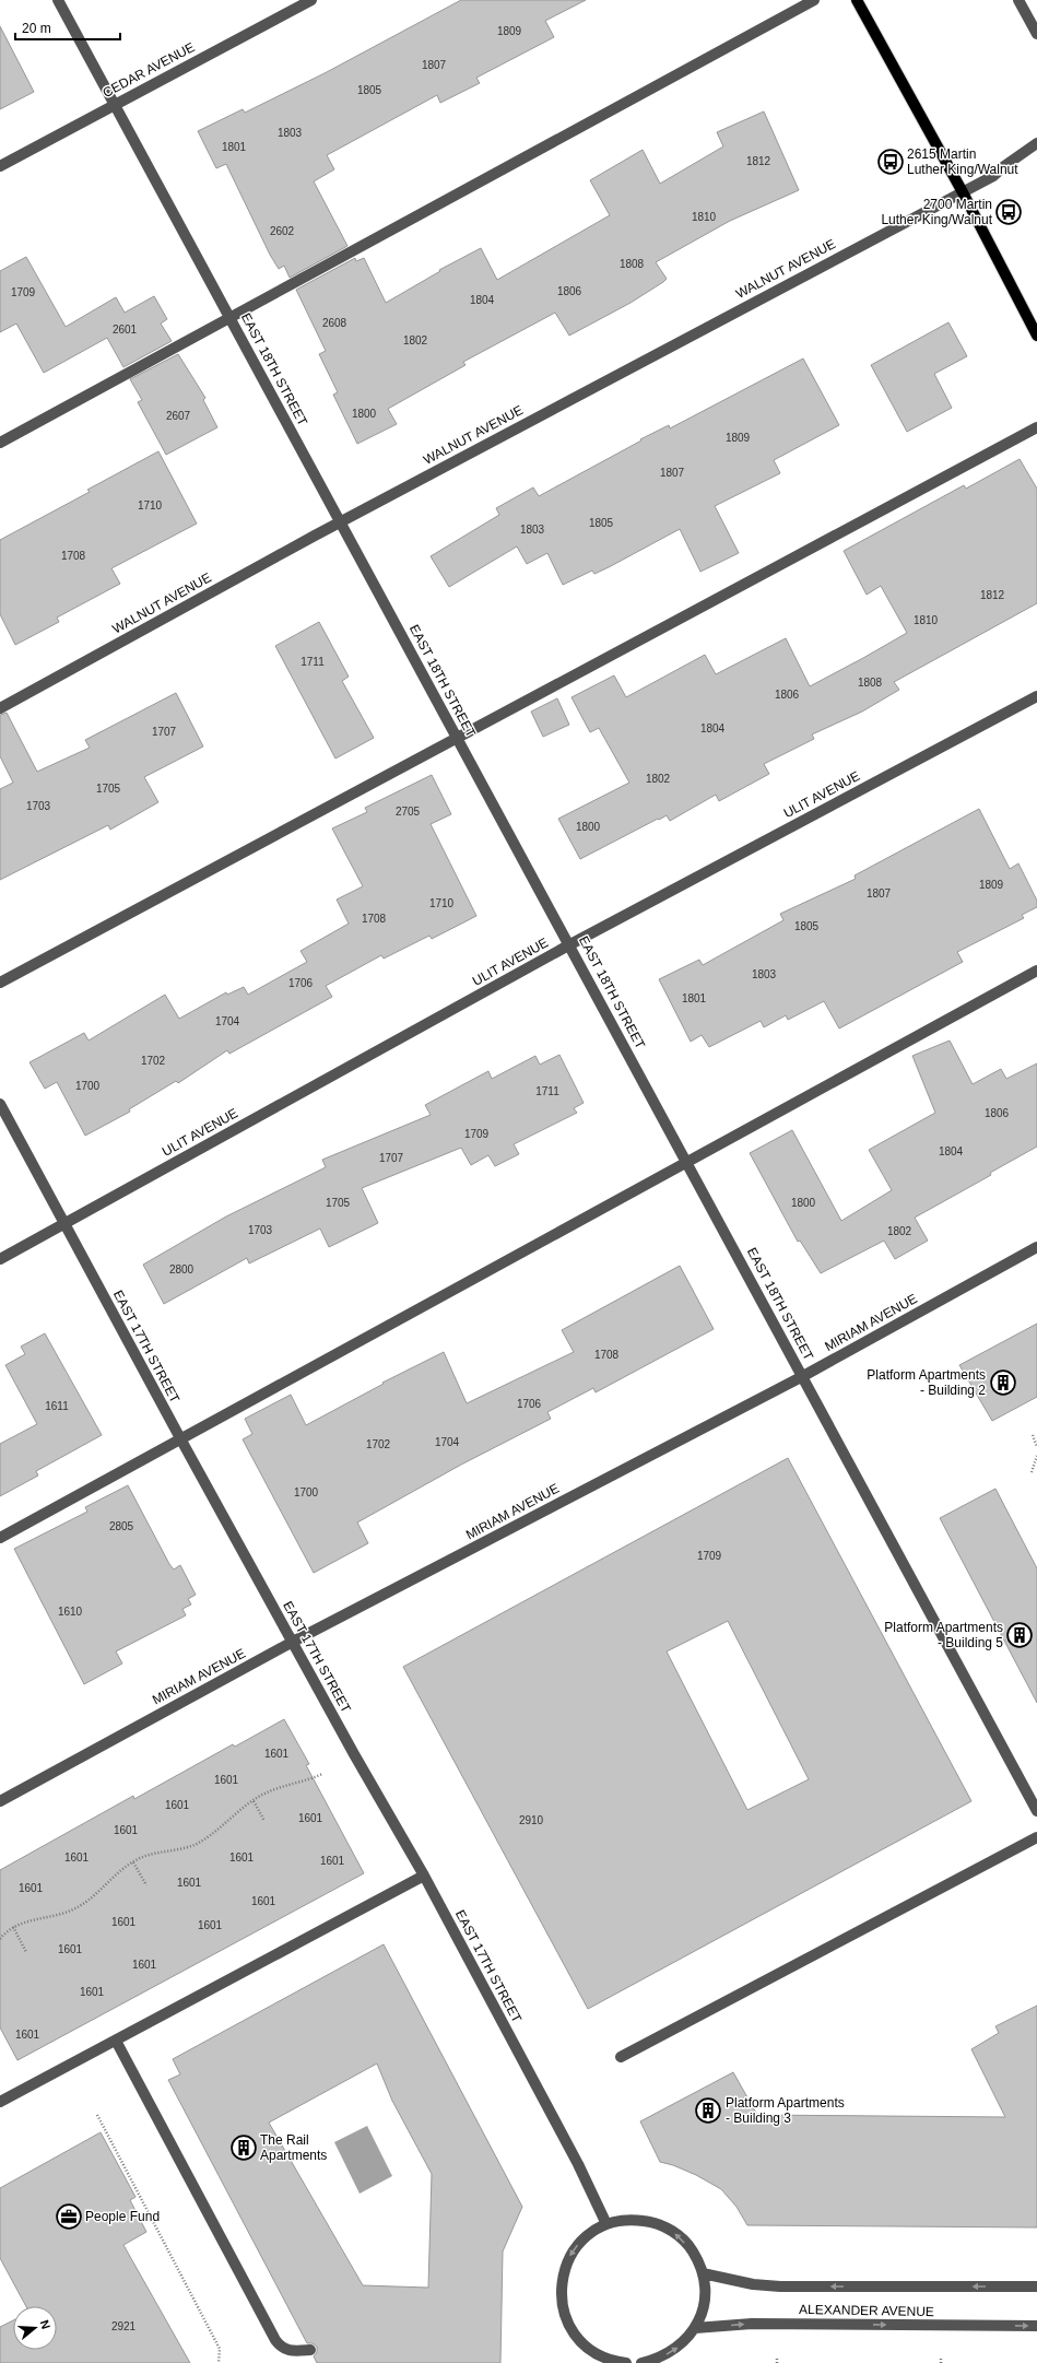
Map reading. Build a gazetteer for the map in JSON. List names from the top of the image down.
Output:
{
  "streets": {
    "street": [
      "CEDAR AVENUE",
      "WALNUT AVENUE",
      "EAST 18TH STREET",
      "ULIT AVENUE",
      "MIRIAM AVENUE",
      "EAST 17TH STREET",
      "ALEXANDER AVENUE"
    ]
  },
  "crossings": [
    ["CEDAR AVENUE", "EAST 18TH STREET"],
    ["WALNUT AVENUE", "EAST 18TH STREET"],
    ["EAST 18TH STREET", "ULIT AVENUE"],
    ["EAST 18TH STREET", "MIRIAM AVENUE"],
    ["ULIT AVENUE", "EAST 17TH STREET"],
    ["MIRIAM AVENUE", "EAST 17TH STREET"]
  ],
  "places": {
    "bus stop": ["2615 Martin Luther King/Walnut", "2700 Martin Luther King/Walnut"],
    "building": [
      "Platform Apartments - Building 2",
      "Platform Apartments - Building 5",
      "Platform Apartments - Building 3",
      "The Rail Apartments"
    ],
    "office": ["People Fund"]
  },
  "house_numbers": [
    "1809",
    "1807",
    "1805",
    "1803",
    "1801",
    "1812",
    "1810",
    "2602",
    "1808",
    "1806",
    "1709",
    "1804",
    "2608",
    "2601",
    "1802",
    "1800",
    "2607",
    "1809",
    "1807",
    "1710",
    "1805",
    "1803",
    "1708",
    "1812",
    "1810",
    "1711",
    "1808",
    "1806",
    "1804",
    "1707",
    "1802",
    "1705",
    "1703",
    "2705",
    "1800",
    "1809",
    "1807",
    "1710",
    "1708",
    "1805",
    "1803",
    "1706",
    "1801",
    "1704",
    "1702",
    "1700",
    "1711",
    "1806",
    "1709",
    "1804",
    "1707",
    "1705",
    "1800",
    "1703",
    "1802",
    "2800",
    "1708",
    "1706",
    "1611",
    "1704",
    "1702",
    "1700",
    "2805",
    "1709",
    "1610",
    "1601",
    "1601",
    "1601",
    "1601",
    "2910",
    "1601",
    "1601",
    "1601",
    "1601",
    "1601",
    "1601",
    "1601",
    "1601",
    "1601",
    "1601",
    "1601",
    "1601",
    "1601",
    "2921"
  ],
  "scale_bar": "20 m",
  "north": "right"
}
